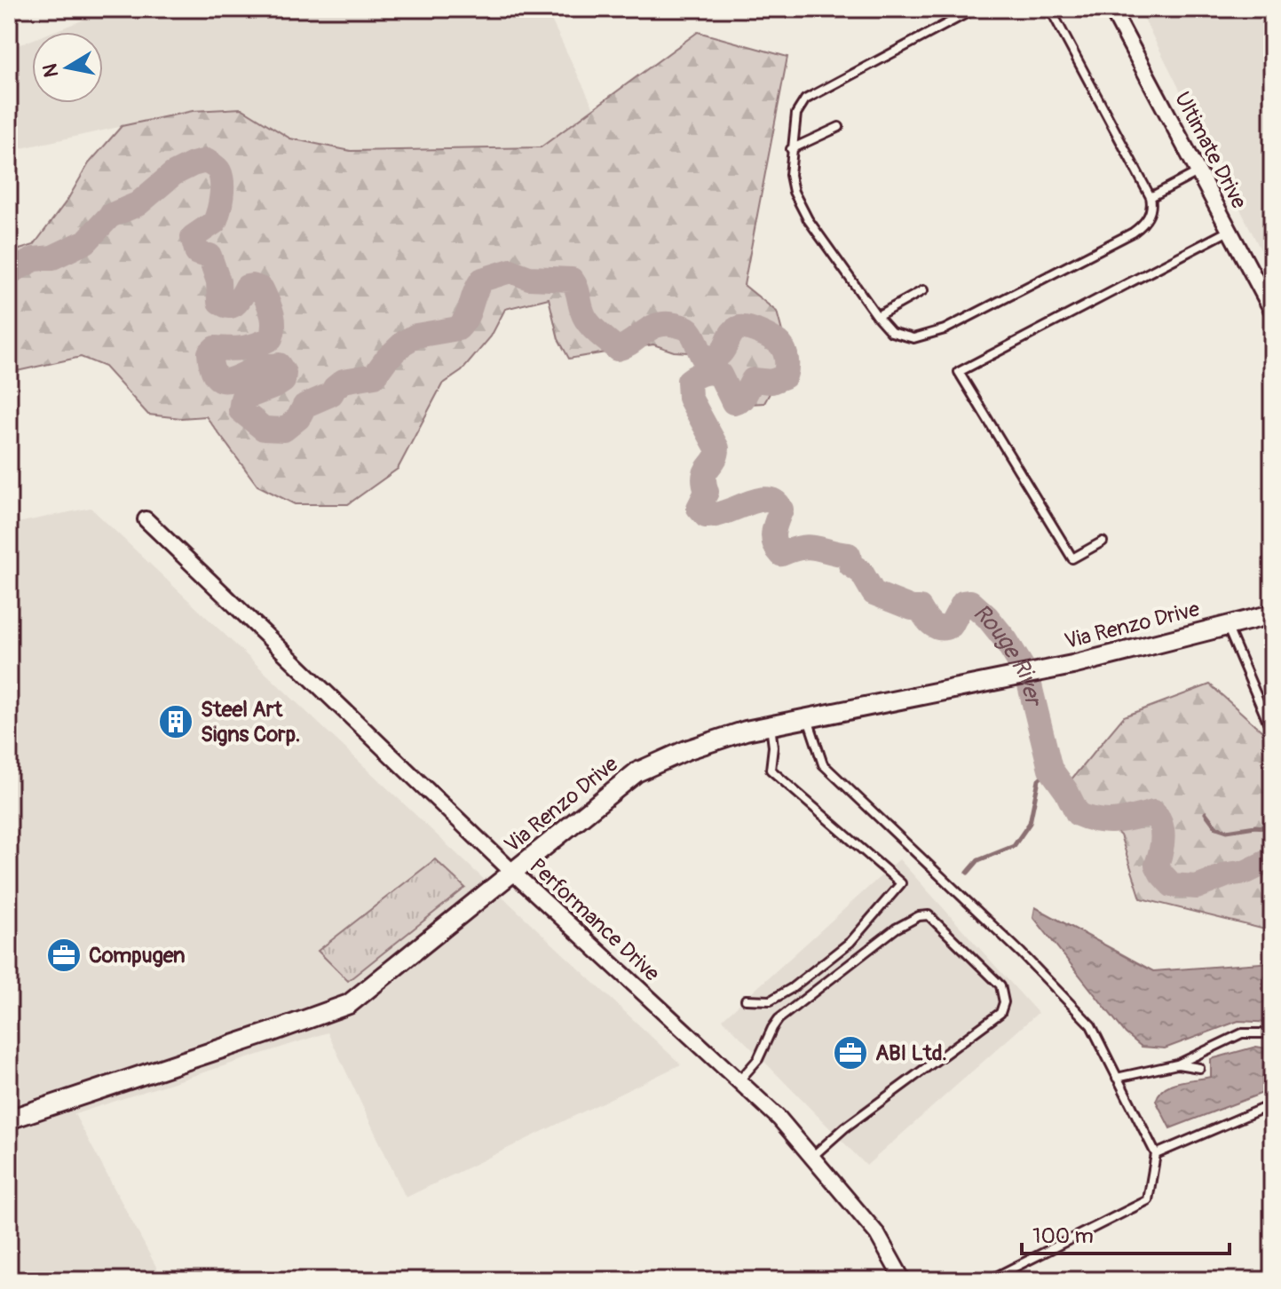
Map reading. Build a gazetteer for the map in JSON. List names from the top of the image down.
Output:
{
  "streets": {
    "street": ["Ultimate Drive", "Via Renzo Drive", "Performance Drive"]
  },
  "crossings": [
    ["Via Renzo Drive", "Performance Drive"]
  ],
  "water": ["Rouge River"],
  "places": {
    "building": ["Steel Art Signs Corp."],
    "office": ["Compugen", "ABI Ltd."]
  },
  "scale_bar": "100 m",
  "north": "left"
}
